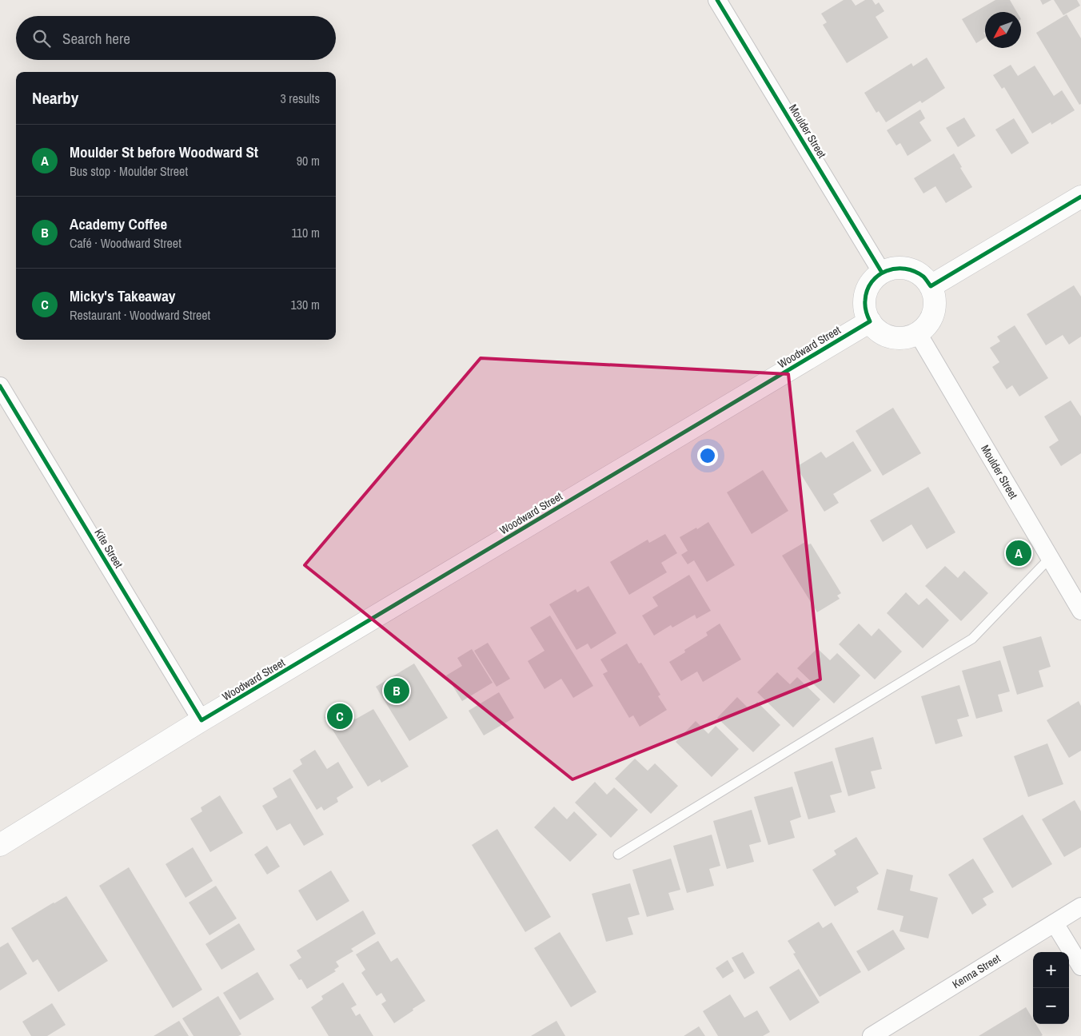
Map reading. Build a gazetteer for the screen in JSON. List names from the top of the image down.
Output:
{
  "streets": {
    "street": [
      "Moulder Street",
      "Woodward Street",
      "Kite Street",
      "Kenna Street"
    ]
  },
  "crossings": [
    ["Moulder Street", "Woodward Street"],
    ["Woodward Street", "Kite Street"]
  ],
  "north": "bottom left",
  "page": {
    "search": "Search here",
    "heading": ["Nearby", "3 results"],
    "list": [
      {
        "mark": "A",
        "name": "Moulder St before Woodward St",
        "note": "Bus stop · Moulder Street",
        "value": "90 m"
      },
      {
        "mark": "B",
        "name": "Academy Coffee",
        "note": "Café · Woodward Street",
        "value": "110 m"
      },
      {
        "mark": "C",
        "name": "Micky's Takeaway",
        "note": "Restaurant · Woodward Street",
        "value": "130 m"
      }
    ],
    "pins": ["A", "B", "C"],
    "map_buttons": ["+", "−"]
  }
}
